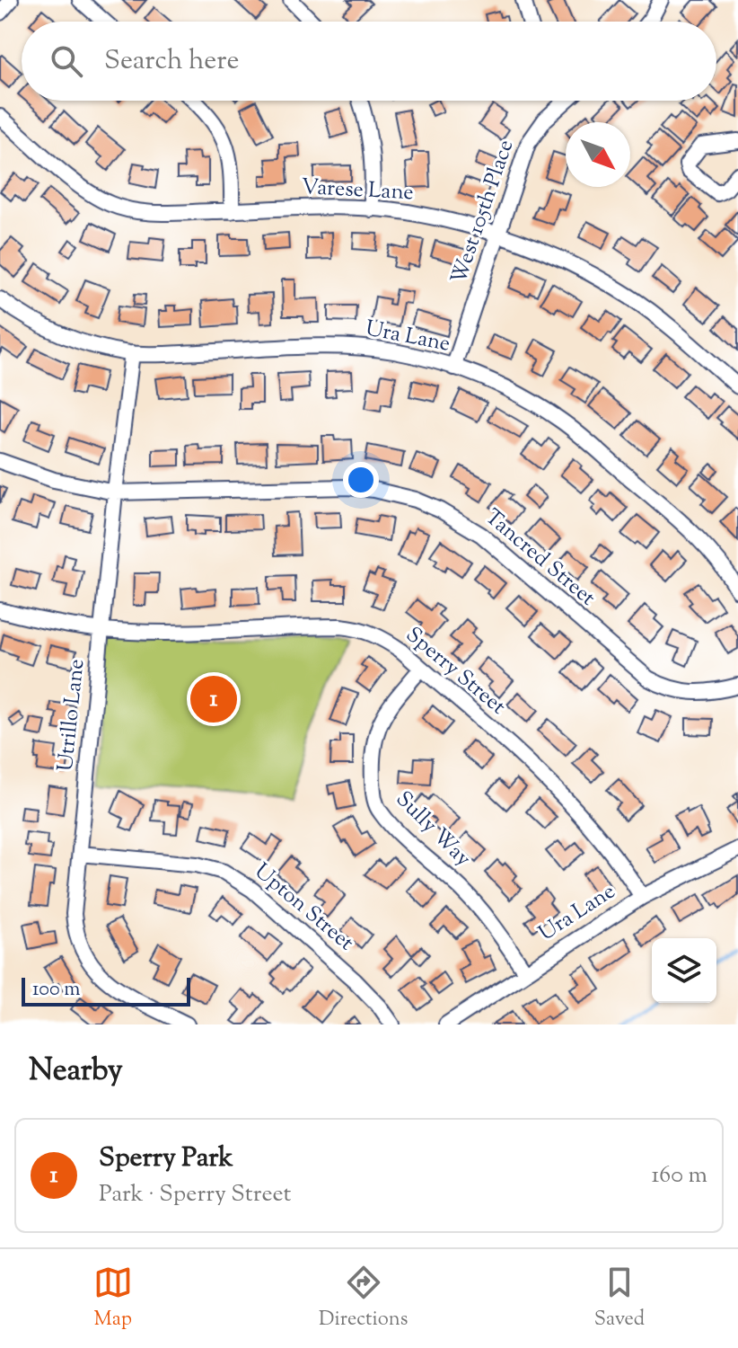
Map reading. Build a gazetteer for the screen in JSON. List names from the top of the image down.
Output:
{
  "streets": {
    "street": [
      "Varese Lane",
      "West 105th Place",
      "Ura Lane",
      "Tancred Street",
      "Sperry Street",
      "Utrillo Lane",
      "Sully Way",
      "Upton Street"
    ]
  },
  "crossings": [
    ["Varese Lane", "West 105th Place"],
    ["West 105th Place", "Ura Lane"],
    ["Ura Lane", "Sperry Street"],
    ["Ura Lane", "Utrillo Lane"],
    ["Ura Lane", "Sully Way"],
    ["Tancred Street", "Utrillo Lane"],
    ["Sperry Street", "Utrillo Lane"],
    ["Sperry Street", "Sully Way"],
    ["Utrillo Lane", "Upton Street"]
  ],
  "scale_bar": "100 m",
  "north": "bottom right",
  "page": {
    "search": "Search here",
    "pins": "1",
    "scale": "100 m",
    "heading": "Nearby",
    "list": [
      {
        "mark": "1",
        "name": "Sperry Park",
        "note": "Park · Sperry Street",
        "value": "160 m"
      }
    ],
    "nav": ["Map", "Directions", "Saved"]
  }
}
